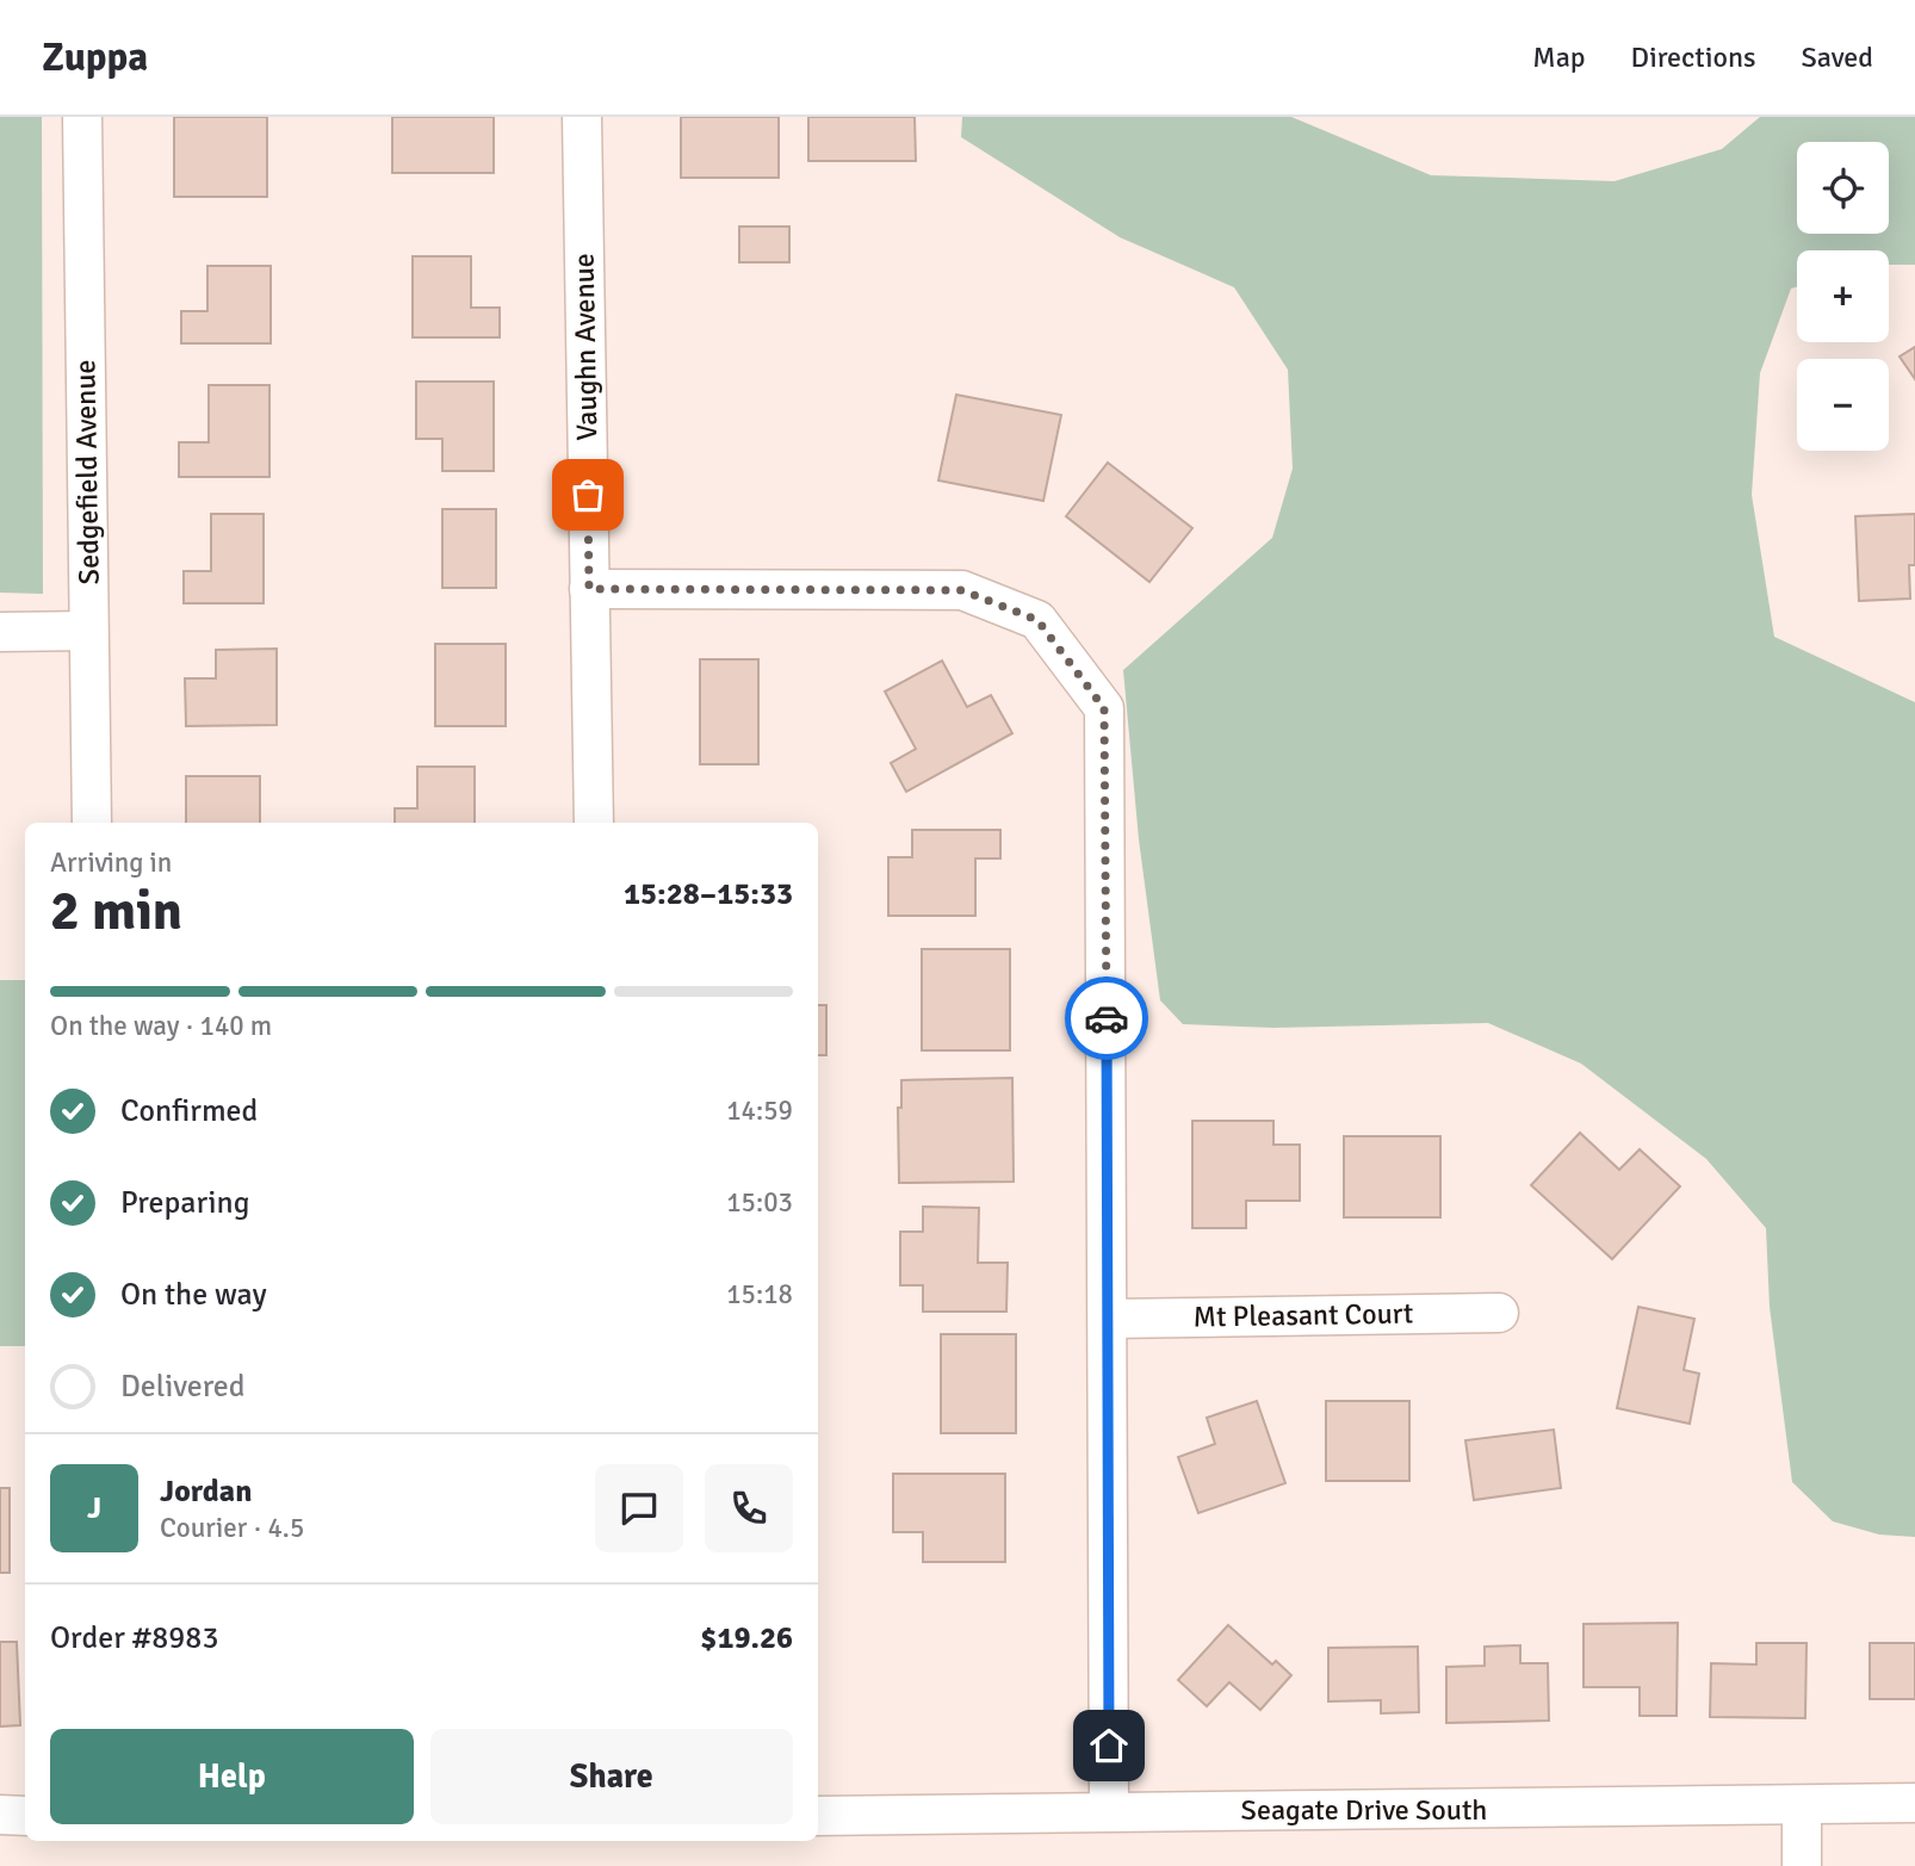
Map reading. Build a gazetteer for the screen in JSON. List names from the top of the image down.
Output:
{
  "streets": {
    "street": [
      "Vaughn Avenue",
      "Sedgefield Avenue",
      "Mt Pleasant Court",
      "Seagate Drive South"
    ]
  },
  "page": {
    "header": "Zuppa",
    "nav": ["Map", "Directions", "Saved"],
    "map_buttons": ["+", "−"],
    "heading": ["2 min", "Arriving in", "15:28–15:33"],
    "panel": [
      "Jordan",
      "Courier · 4.5",
      "Order #8983",
      "$19.26"
    ],
    "bar": "On the way · 140 m",
    "list": [
      ["Confirmed", "14:59"],
      ["Preparing", "15:03"],
      ["On the way", "15:18"],
      "Delivered"
    ],
    "round": "J",
    "buttons": ["Help", "Share"]
  }
}
